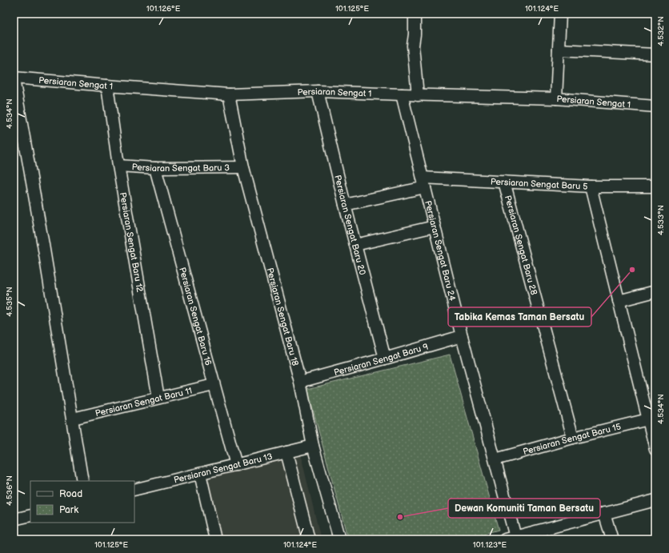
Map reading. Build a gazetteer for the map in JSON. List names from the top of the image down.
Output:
{
  "streets": {
    "street": [
      "Persiaran Sengat 1",
      "Persiaran Sengat Baru 3",
      "Persiaran Sengat Baru 5",
      "Persiaran Sengat Baru 20",
      "Persiaran Sengat Baru 12",
      "Persiaran Sengat Baru 28",
      "Persiaran Sengat Baru 24",
      "Persiaran Sengat Baru 16",
      "Persiaran Sengat Baru 18",
      "Persiaran Sengat Baru 9",
      "Persiaran Sengat Baru 11",
      "Persiaran Sengat Baru 15",
      "Persiaran Sengat Baru 13"
    ]
  },
  "crossings": [
    ["Persiaran Sengat 1", "Persiaran Sengat Baru 20"],
    ["Persiaran Sengat 1", "Persiaran Sengat Baru 12"],
    ["Persiaran Sengat 1", "Persiaran Sengat Baru 24"],
    ["Persiaran Sengat 1", "Persiaran Sengat Baru 18"],
    ["Persiaran Sengat Baru 3", "Persiaran Sengat Baru 12"],
    ["Persiaran Sengat Baru 3", "Persiaran Sengat Baru 16"],
    ["Persiaran Sengat Baru 3", "Persiaran Sengat Baru 18"],
    ["Persiaran Sengat Baru 5", "Persiaran Sengat Baru 20"],
    ["Persiaran Sengat Baru 5", "Persiaran Sengat Baru 28"],
    ["Persiaran Sengat Baru 5", "Persiaran Sengat Baru 24"],
    ["Persiaran Sengat Baru 20", "Persiaran Sengat Baru 9"],
    ["Persiaran Sengat Baru 12", "Persiaran Sengat Baru 11"],
    ["Persiaran Sengat Baru 28", "Persiaran Sengat Baru 15"],
    ["Persiaran Sengat Baru 24", "Persiaran Sengat Baru 9"],
    ["Persiaran Sengat Baru 24", "Persiaran Sengat Baru 15"],
    ["Persiaran Sengat Baru 16", "Persiaran Sengat Baru 11"],
    ["Persiaran Sengat Baru 16", "Persiaran Sengat Baru 13"],
    ["Persiaran Sengat Baru 18", "Persiaran Sengat Baru 9"],
    ["Persiaran Sengat Baru 18", "Persiaran Sengat Baru 13"]
  ],
  "places": ["Tabika Kemas Taman Bersatu", "Dewan Komuniti Taman Bersatu"],
  "legend": ["Road", "Park"],
  "coordinates": [
    "101.126°E",
    "101.125°E",
    "101.124°E",
    "4.532°N",
    "4.534°N",
    "4.533°N",
    "4.535°N",
    "4.536°N",
    "101.123°E"
  ]
}
